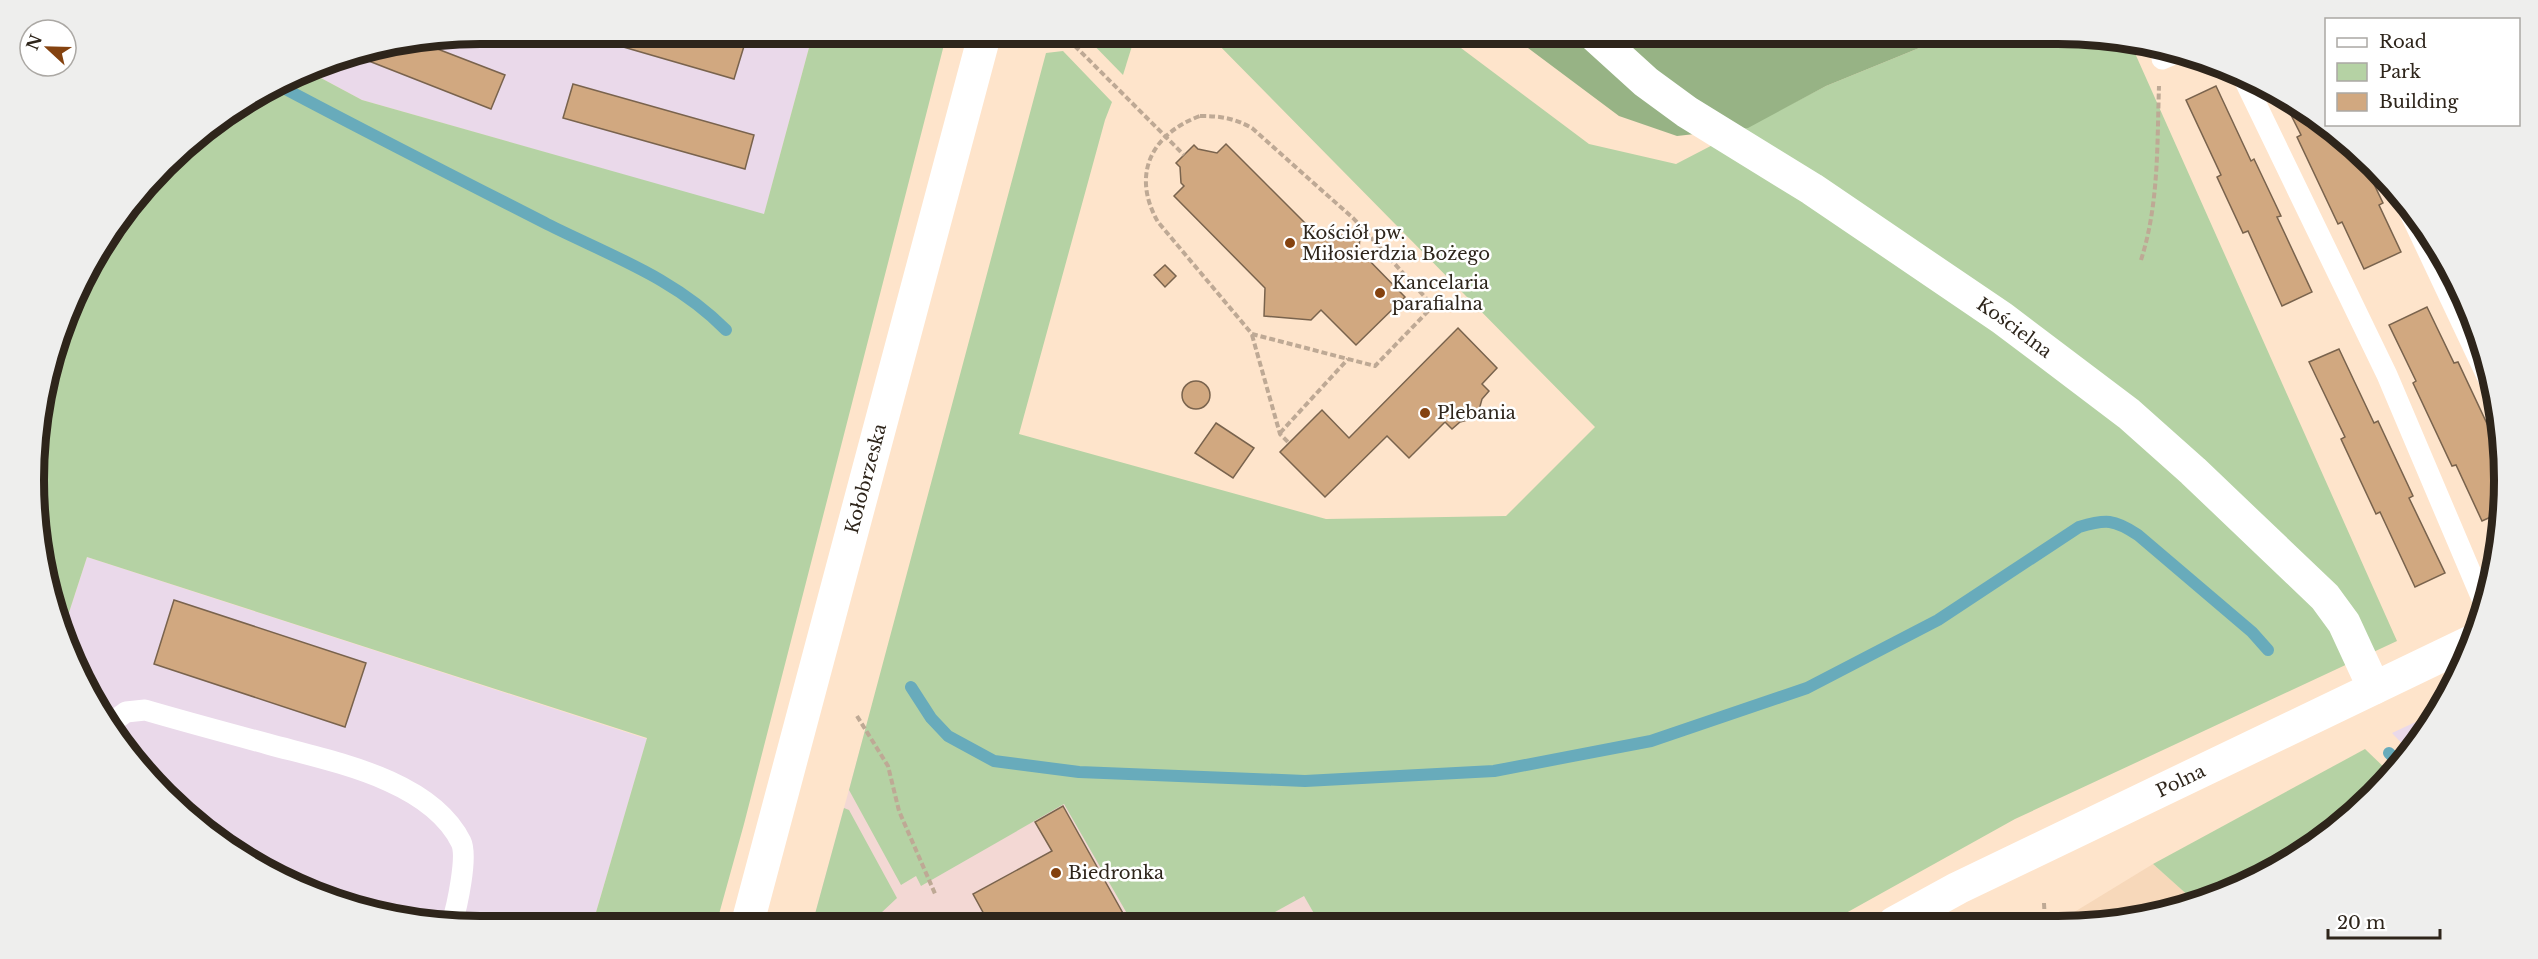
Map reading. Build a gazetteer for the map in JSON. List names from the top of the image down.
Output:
{
  "streets": {
    "street": ["Kościelna", "Kołobrzeska", "Polna"]
  },
  "crossings": [
    ["Kościelna", "Polna"]
  ],
  "places": [
    "Kościół pw. Miłosierdzia Bożego",
    "Kancelaria parafialna",
    "Plebania",
    "Biedronka"
  ],
  "legend": ["Road", "Park", "Building"],
  "scale_bar": "20 m",
  "north": "left"
}
